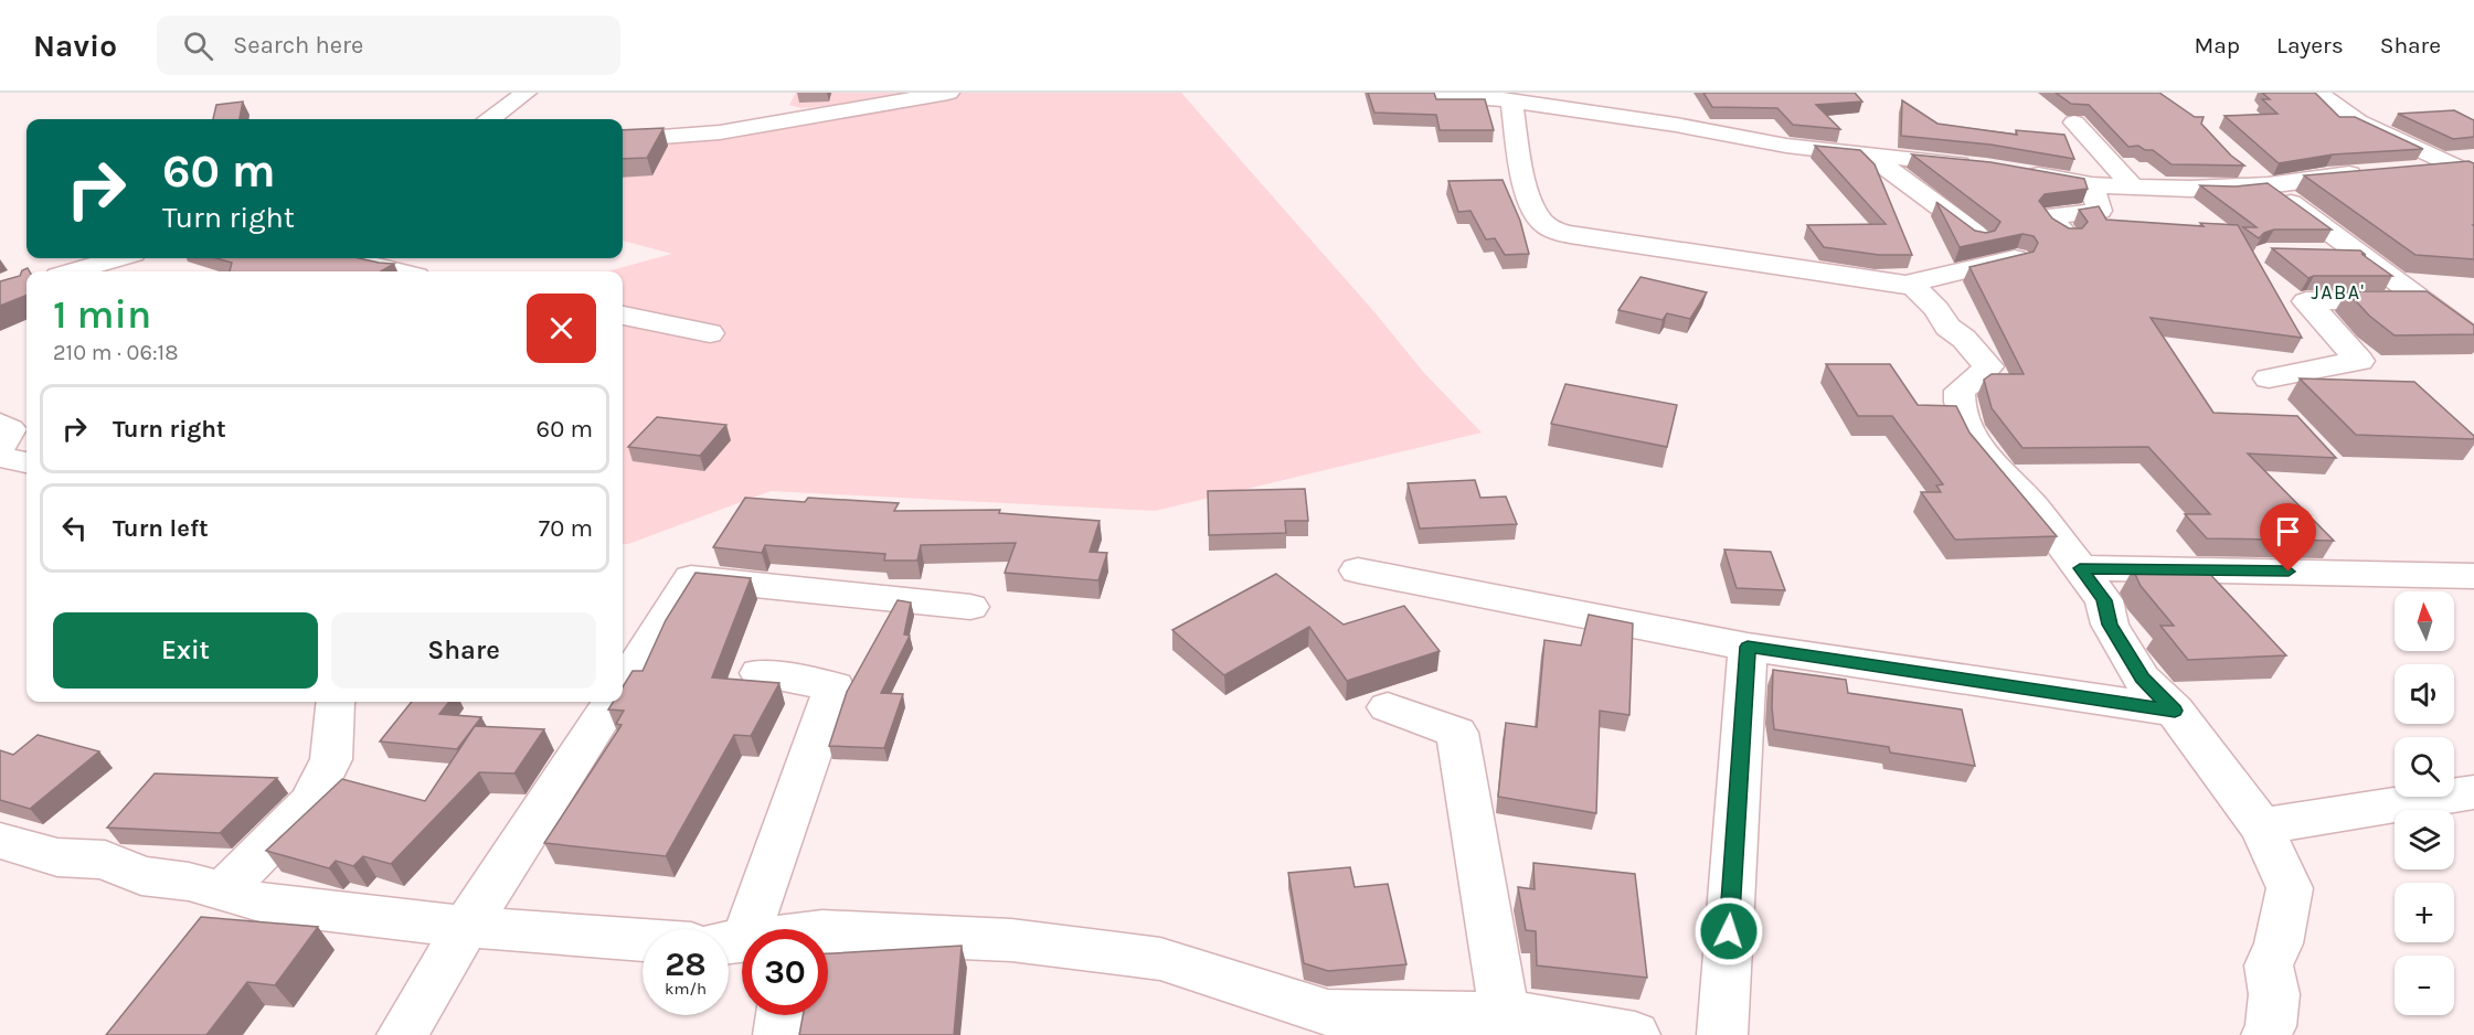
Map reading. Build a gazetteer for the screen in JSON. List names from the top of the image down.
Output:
{
  "districts": ["JABA'"],
  "north": "top",
  "page": {
    "header": "Navio",
    "search": "Search here",
    "nav": ["Map", "Layers", "Share"],
    "turn": ["60 m", "Turn right"],
    "heading": ["1 min", "210 m · 06:18"],
    "list": [
      {
        "name": "Turn right",
        "value": "60 m"
      },
      {
        "name": "Turn left",
        "value": "70 m"
      }
    ],
    "map_buttons": ["+", "−"],
    "buttons": ["Exit", "Share"],
    "speed": "28 km/h",
    "limit": "30"
  }
}
